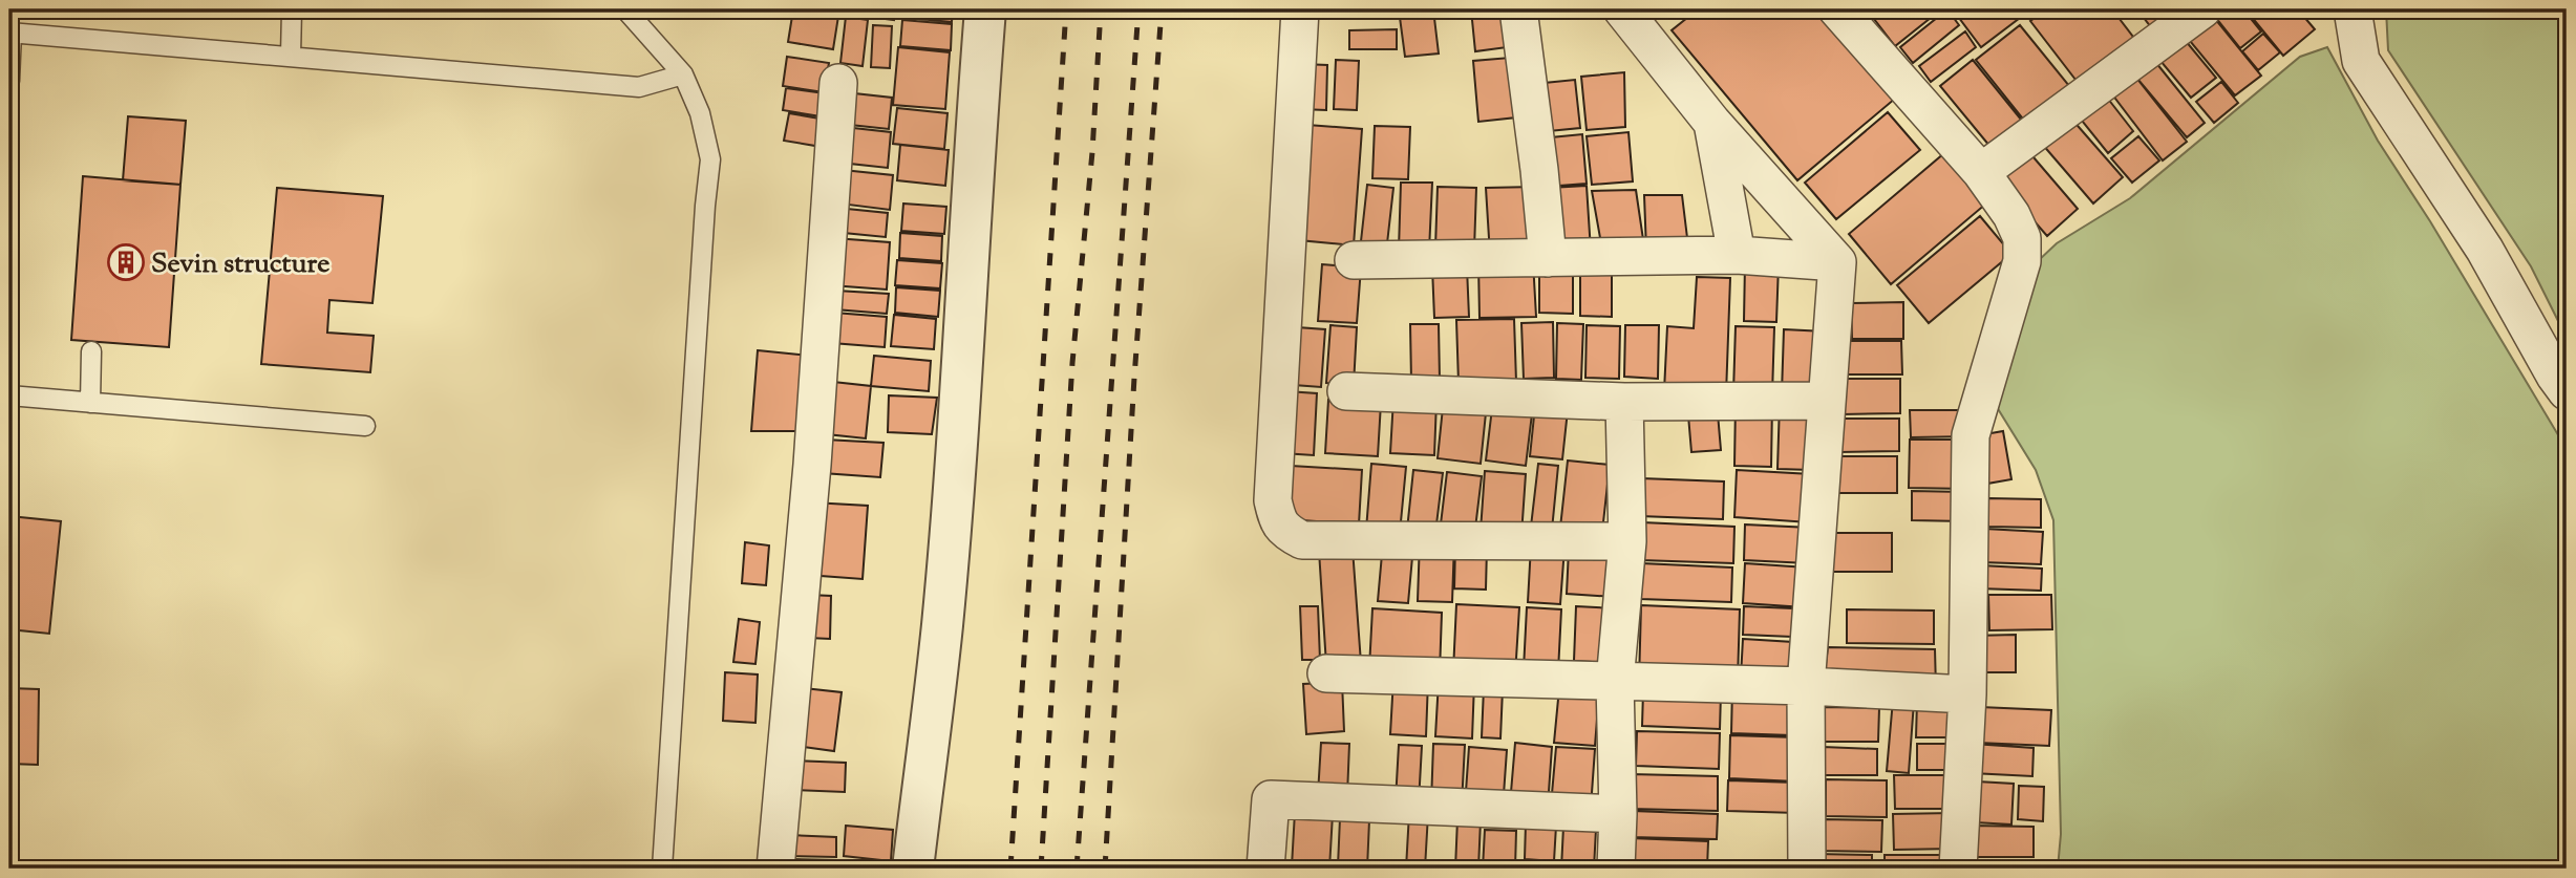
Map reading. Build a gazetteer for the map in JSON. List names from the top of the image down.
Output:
{
  "places": {
    "building": ["Sevin structure"]
  }
}
